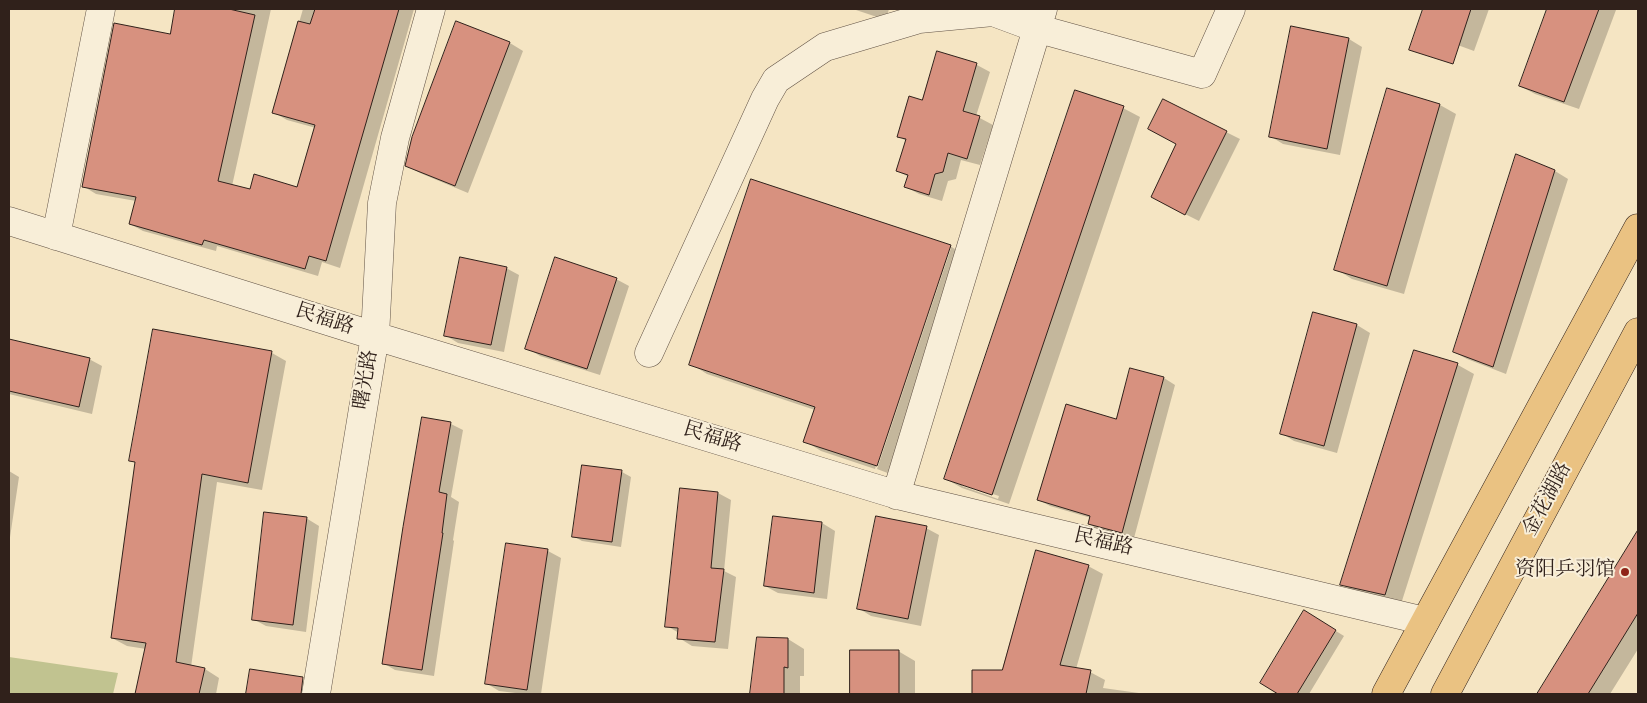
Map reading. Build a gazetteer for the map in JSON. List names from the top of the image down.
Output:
{
  "streets": {
    "main road": ["金花湖路"],
    "street": ["民福路", "曙光路"]
  },
  "crossings": [
    ["民福路", "曙光路"]
  ],
  "places": ["资阳乒羽馆"]
}
